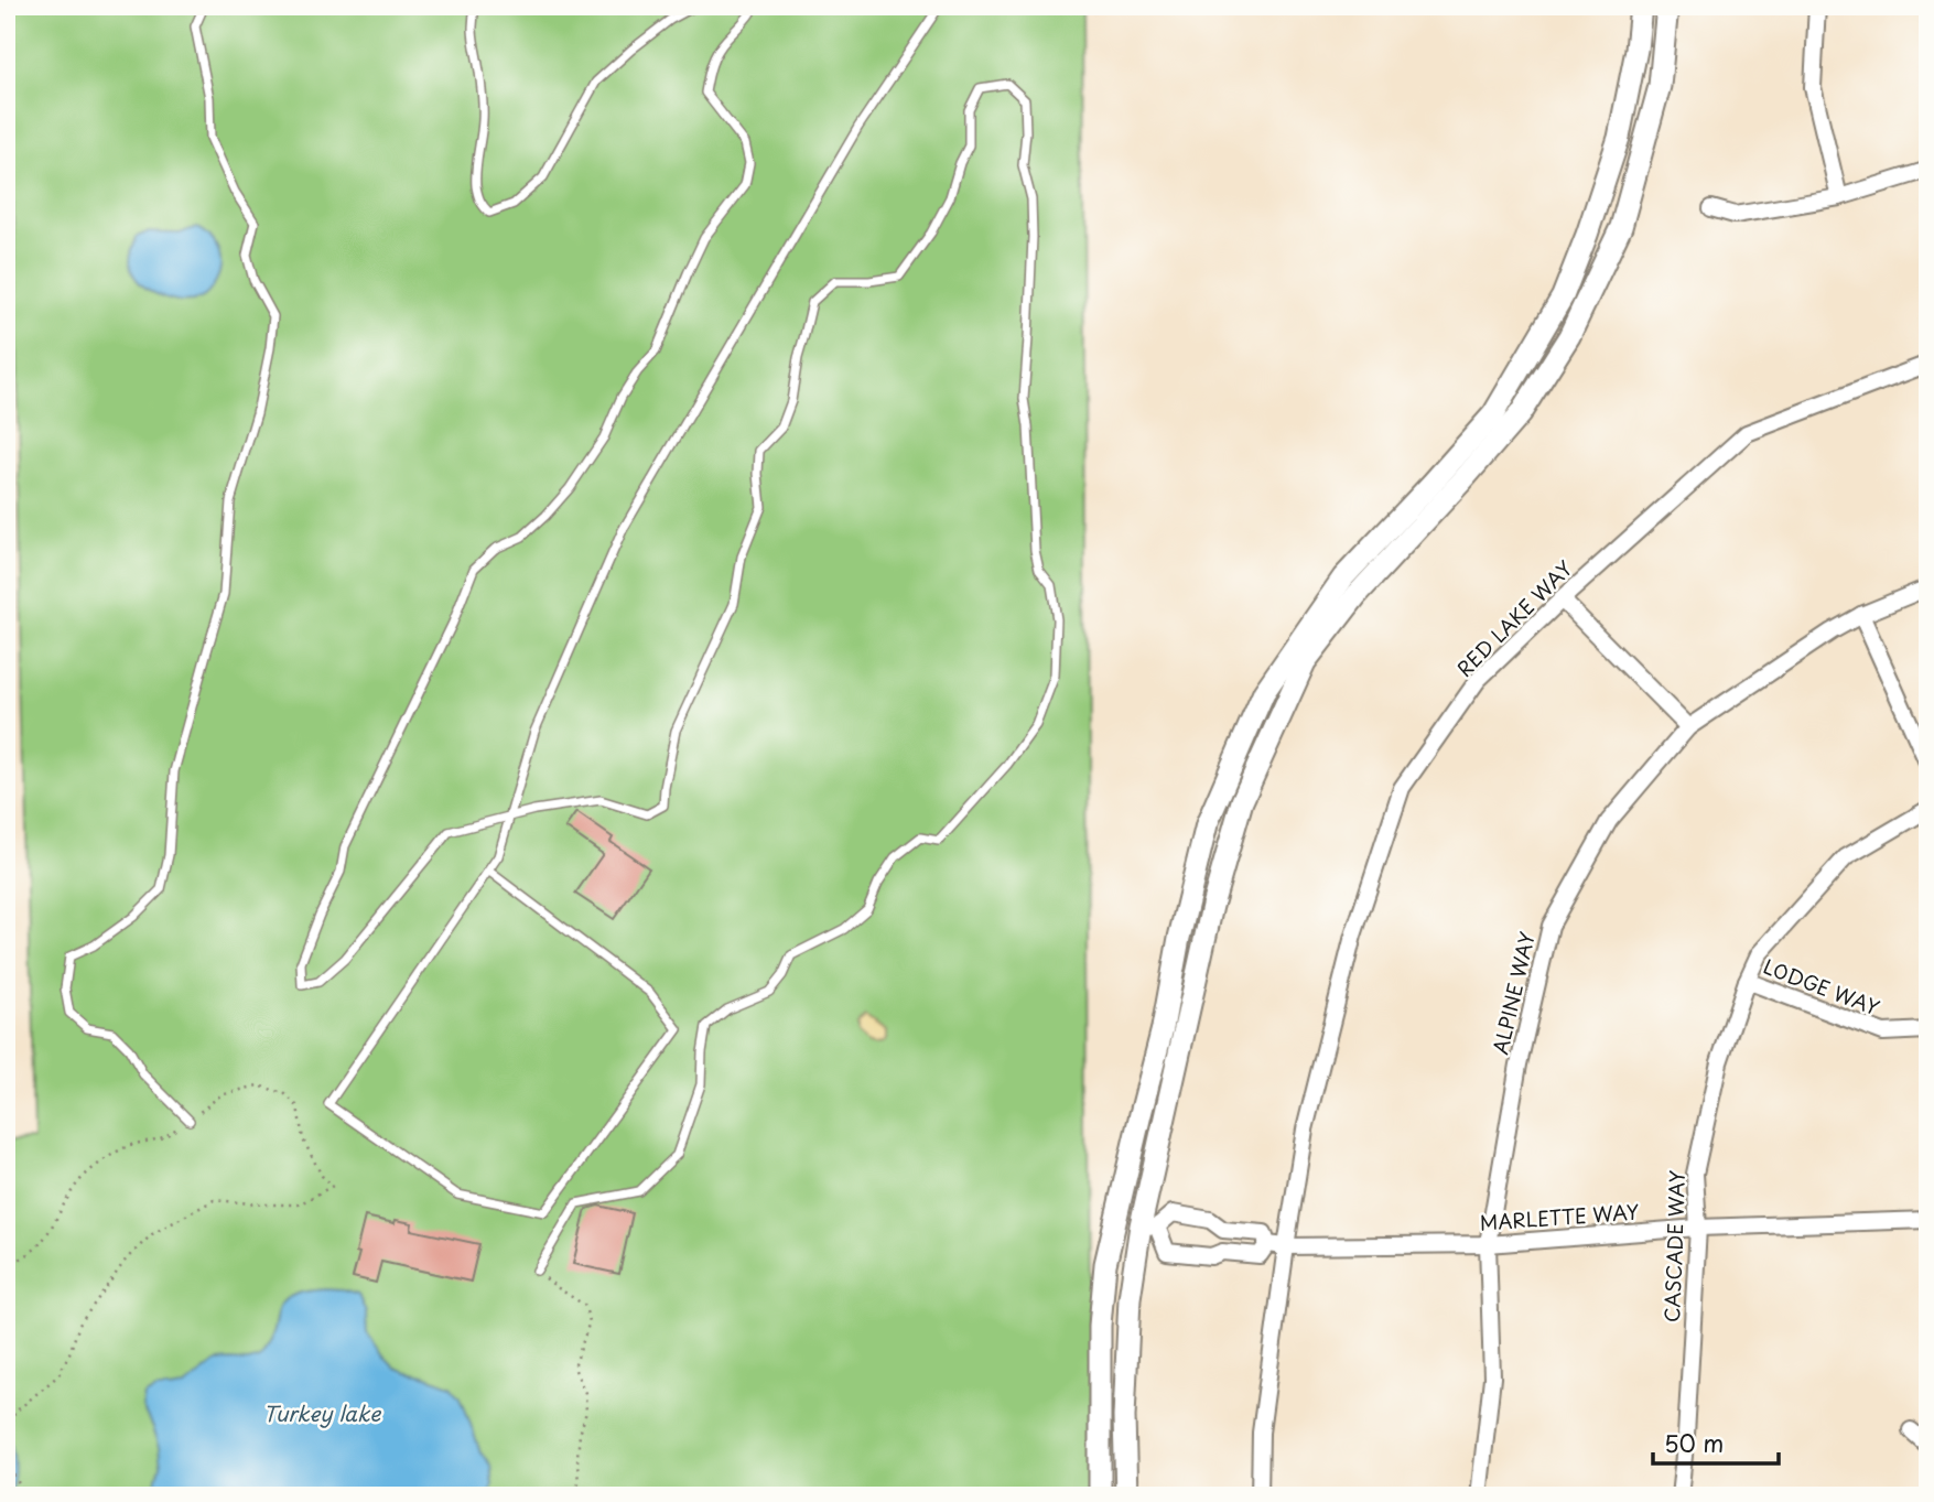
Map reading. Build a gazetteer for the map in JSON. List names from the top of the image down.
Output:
{
  "streets": {
    "street": [
      "RED LAKE WAY",
      "LODGE WAY",
      "ALPINE WAY",
      "MARLETTE WAY",
      "CASCADE WAY"
    ]
  },
  "crossings": [
    ["RED LAKE WAY", "MARLETTE WAY"],
    ["LODGE WAY", "CASCADE WAY"],
    ["ALPINE WAY", "MARLETTE WAY"],
    ["MARLETTE WAY", "CASCADE WAY"]
  ],
  "water": ["Turkey lake"],
  "scale_bar": "50 m"
}
